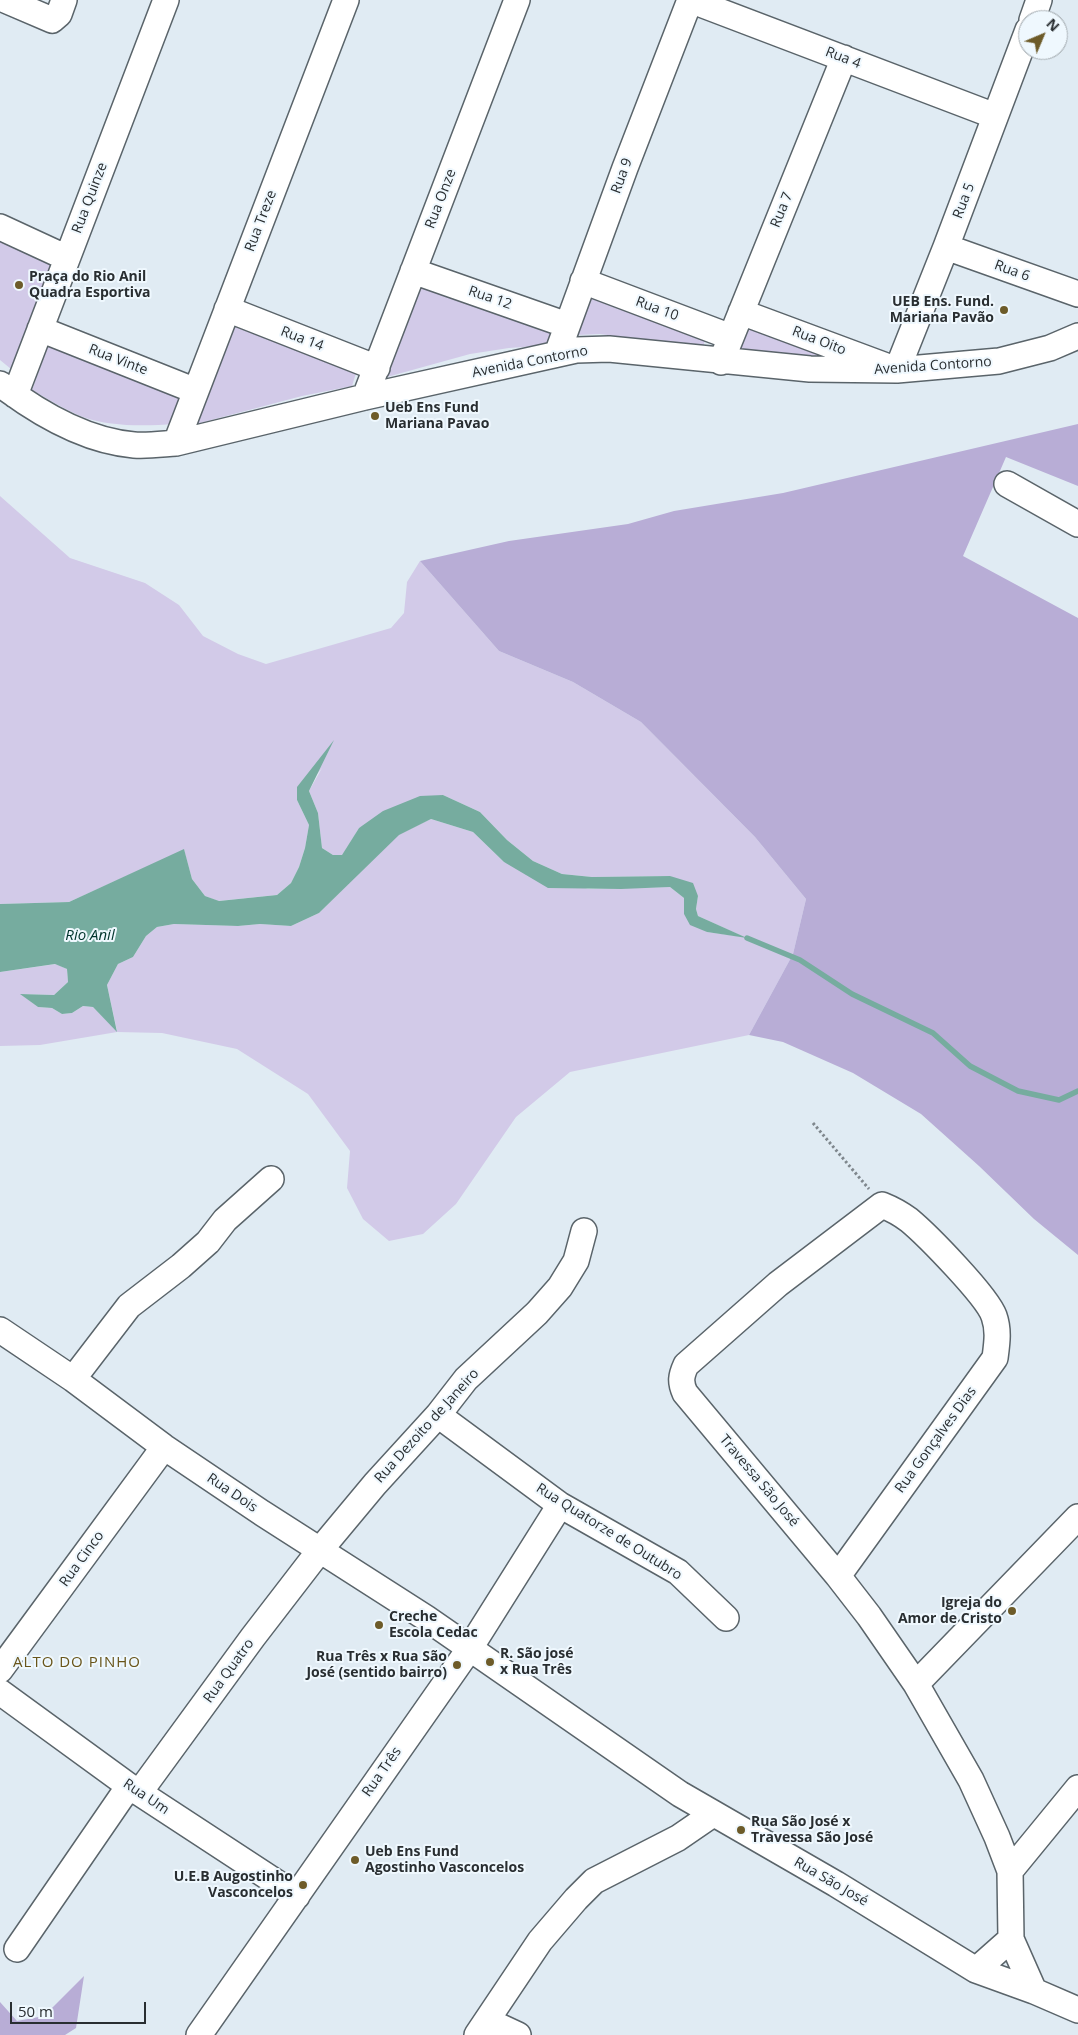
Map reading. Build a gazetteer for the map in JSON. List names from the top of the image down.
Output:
{
  "streets": {
    "street": [
      "Rua 4",
      "Rua 9",
      "Rua Quinze",
      "Rua Onze",
      "Rua 5",
      "Rua 7",
      "Rua Treze",
      "Rua 6",
      "Rua 12",
      "Rua 10",
      "Rua 14",
      "Rua Oito",
      "Rua Vinte",
      "Avenida Contorno",
      "Rua Dezoito de Janeiro",
      "Rua Gonçalves Dias",
      "Travessa São José",
      "Rua Dois",
      "Rua Quatorze de Outubro",
      "Rua Cinco",
      "Rua Quatro",
      "Rua Três",
      "Rua Um",
      "Rua São José"
    ]
  },
  "crossings": [
    ["Rua 4", "Rua 9"],
    ["Rua 4", "Rua 5"],
    ["Rua 4", "Rua 7"],
    ["Rua 9", "Rua 12"],
    ["Rua 9", "Rua 10"],
    ["Rua 9", "Avenida Contorno"],
    ["Rua Quinze", "Rua Vinte"],
    ["Rua Quinze", "Avenida Contorno"],
    ["Rua Onze", "Rua 12"],
    ["Rua Onze", "Rua 14"],
    ["Rua Onze", "Avenida Contorno"],
    ["Rua 5", "Rua 6"],
    ["Rua 5", "Rua Oito"],
    ["Rua 5", "Avenida Contorno"],
    ["Rua 7", "Rua 10"],
    ["Rua 7", "Rua Oito"],
    ["Rua 7", "Avenida Contorno"],
    ["Rua Treze", "Rua 14"],
    ["Rua Treze", "Rua Vinte"],
    ["Rua Treze", "Avenida Contorno"],
    ["Rua Oito", "Avenida Contorno"],
    ["Rua Dezoito de Janeiro", "Rua Dois"],
    ["Rua Dezoito de Janeiro", "Rua Quatorze de Outubro"],
    ["Rua Dezoito de Janeiro", "Rua Quatro"],
    ["Rua Gonçalves Dias", "Travessa São José"],
    ["Travessa São José", "Rua São José"],
    ["Rua Dois", "Rua Cinco"],
    ["Rua Dois", "Rua Quatro"],
    ["Rua Dois", "Rua Três"],
    ["Rua Dois", "Rua São José"],
    ["Rua Quatorze de Outubro", "Rua Três"],
    ["Rua Quatro", "Rua Um"],
    ["Rua Três", "Rua Um"],
    ["Rua Três", "Rua São José"]
  ],
  "districts": ["ALTO DO PINHO"],
  "water": ["Rio Anil"],
  "places": [
    "Praça do Rio Anil Quadra Esportiva",
    "UEB Ens. Fund. Mariana Pavão",
    "Ueb Ens Fund Mariana Pavao",
    "Igreja do Amor de Cristo",
    "Creche Escola Cedac",
    "R. São josé x Rua Três",
    "Rua Três x Rua São José (sentido bairro)",
    "Rua São José x Travessa São José",
    "Ueb Ens Fund Agostinho Vasconcelos",
    "U.E.B Augostinho Vasconcelos"
  ],
  "scale_bar": "50 m",
  "north": "top right"
}
